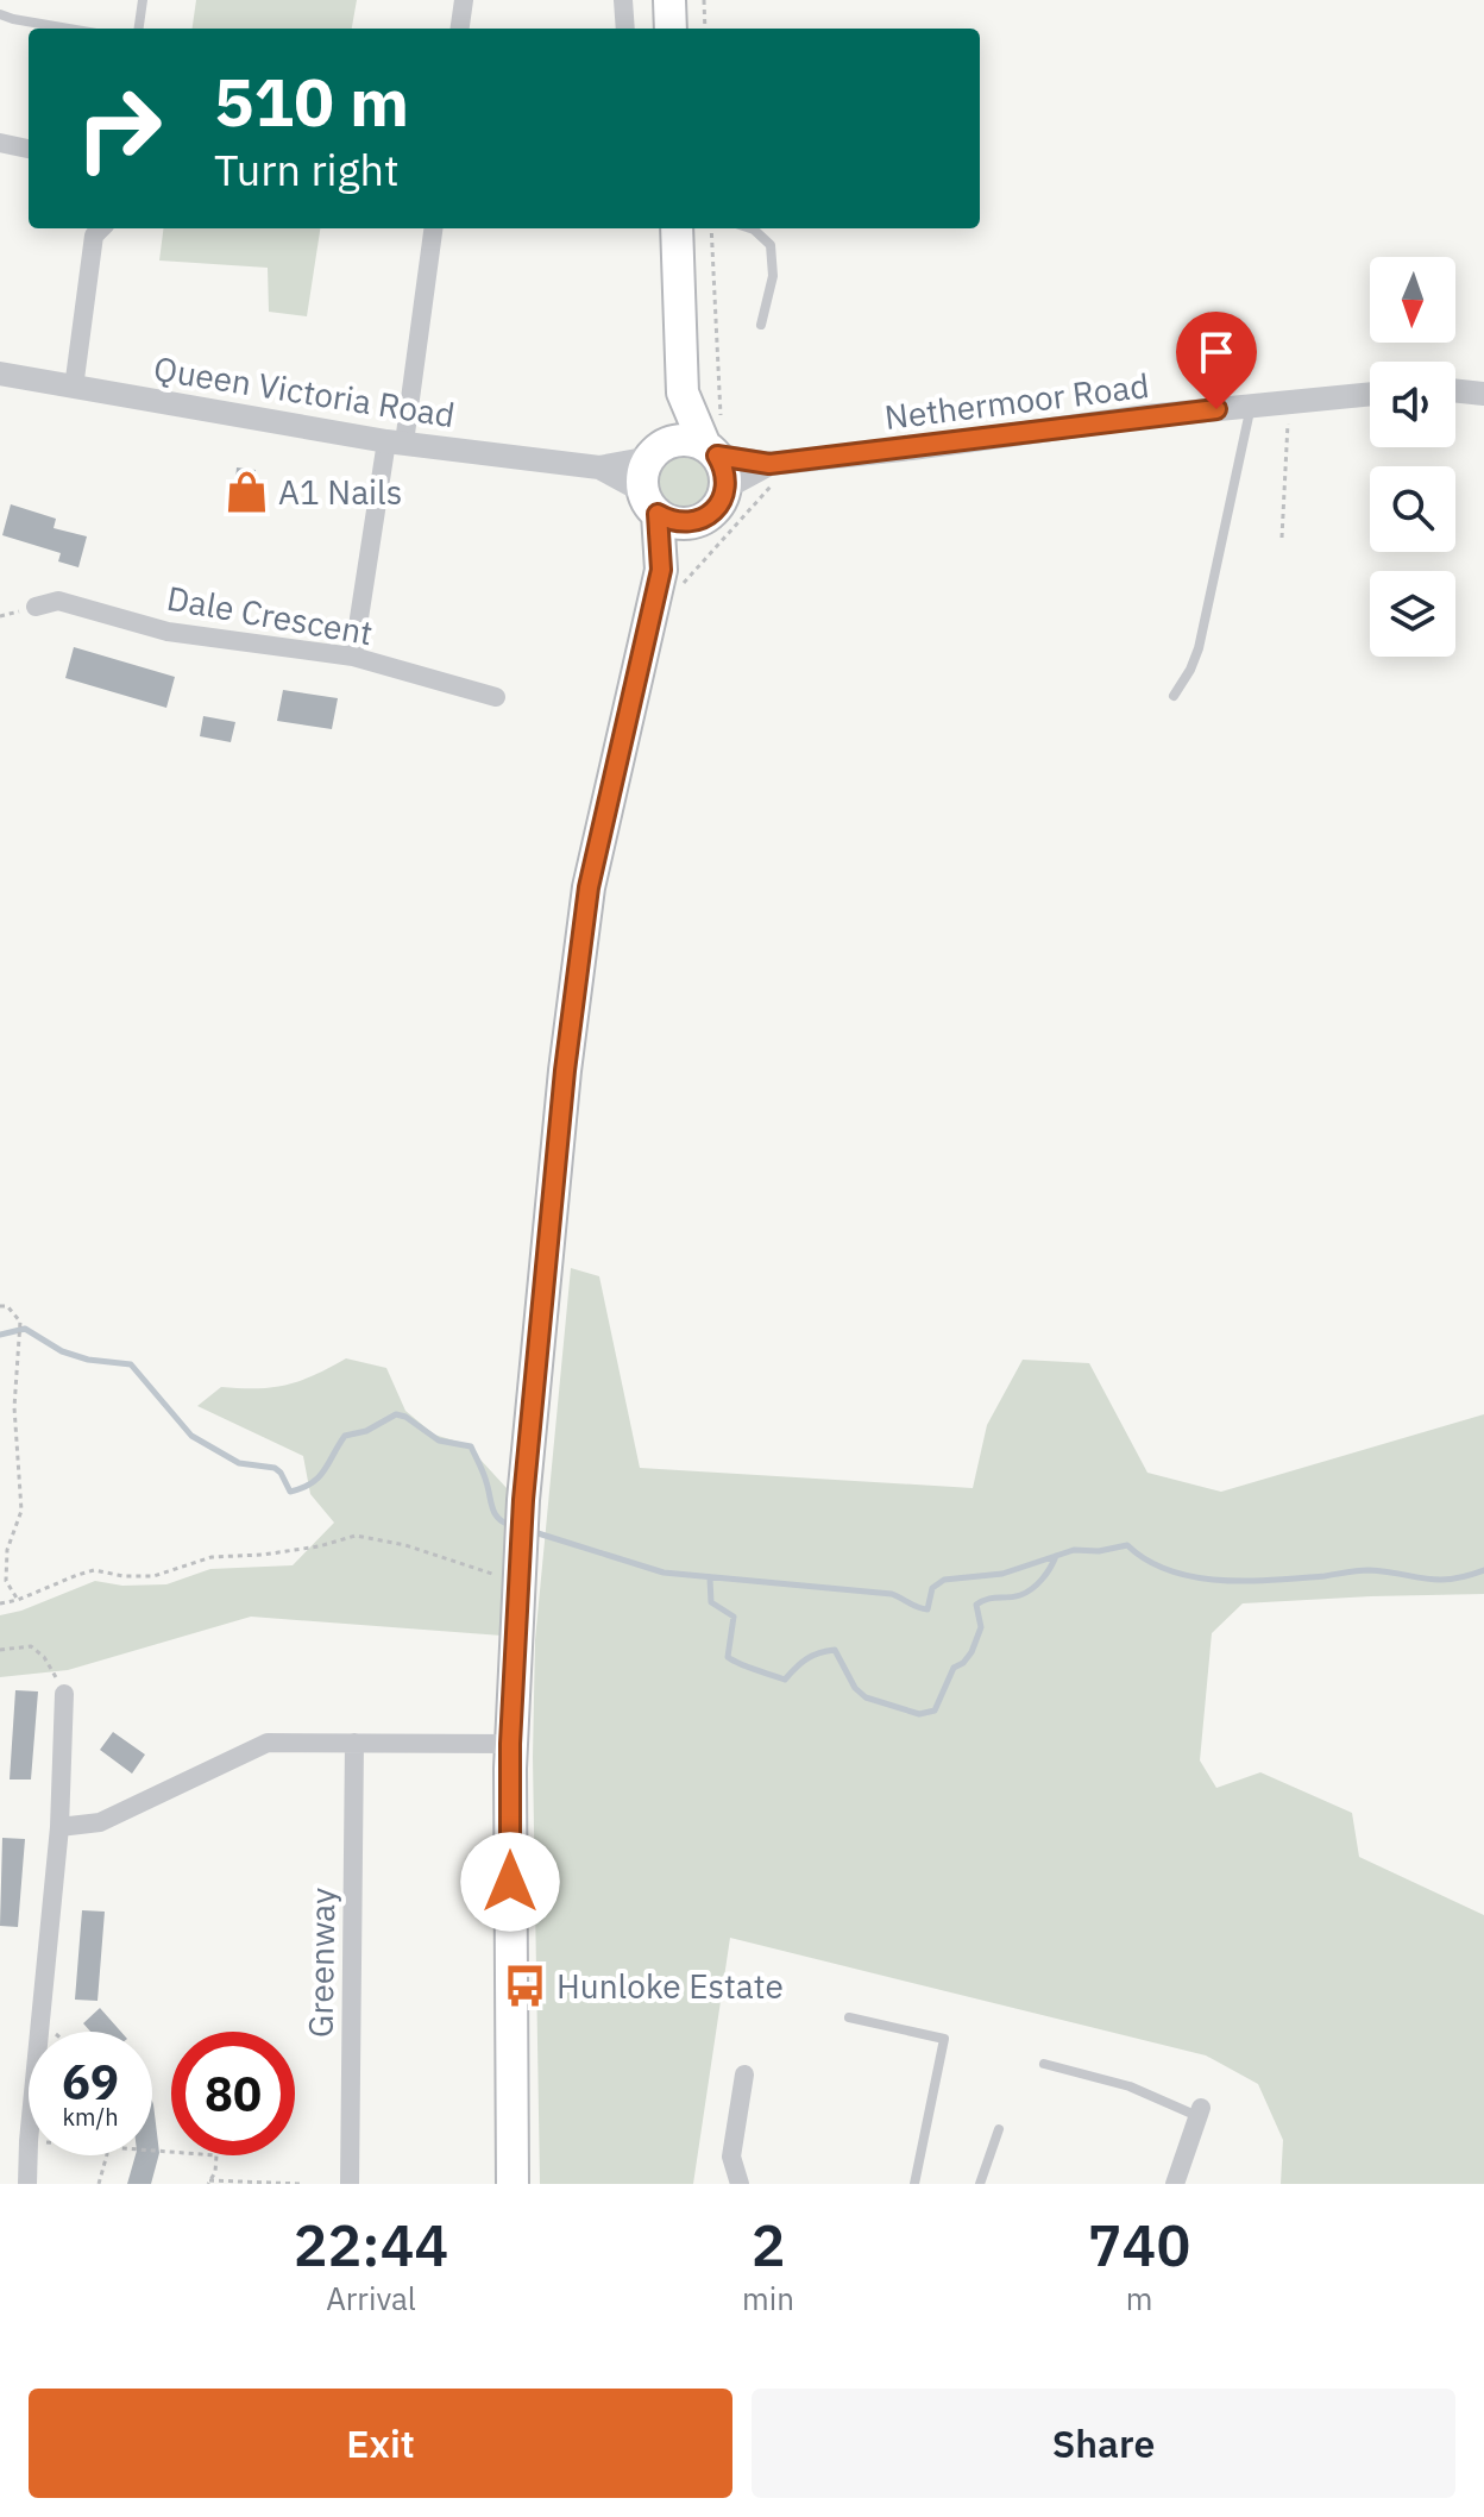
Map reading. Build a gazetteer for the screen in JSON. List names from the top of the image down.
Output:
{
  "streets": {
    "street": [
      "Queen Victoria Road",
      "Nethermoor Road",
      "Dale Crescent",
      "Greenway"
    ]
  },
  "crossings": [
    ["Queen Victoria Road", "Nethermoor Road"]
  ],
  "places": {
    "shop": ["A1 Nails"],
    "bus stop": ["Hunloke Estate"]
  },
  "north": "bottom",
  "page": {
    "turn": ["510 m", "Turn right"],
    "speed": "69 km/h",
    "limit": "80",
    "eta": [
      "22:44",
      "Arrival",
      "2",
      "min",
      "740",
      "m"
    ],
    "buttons": ["Exit", "Share"]
  }
}
